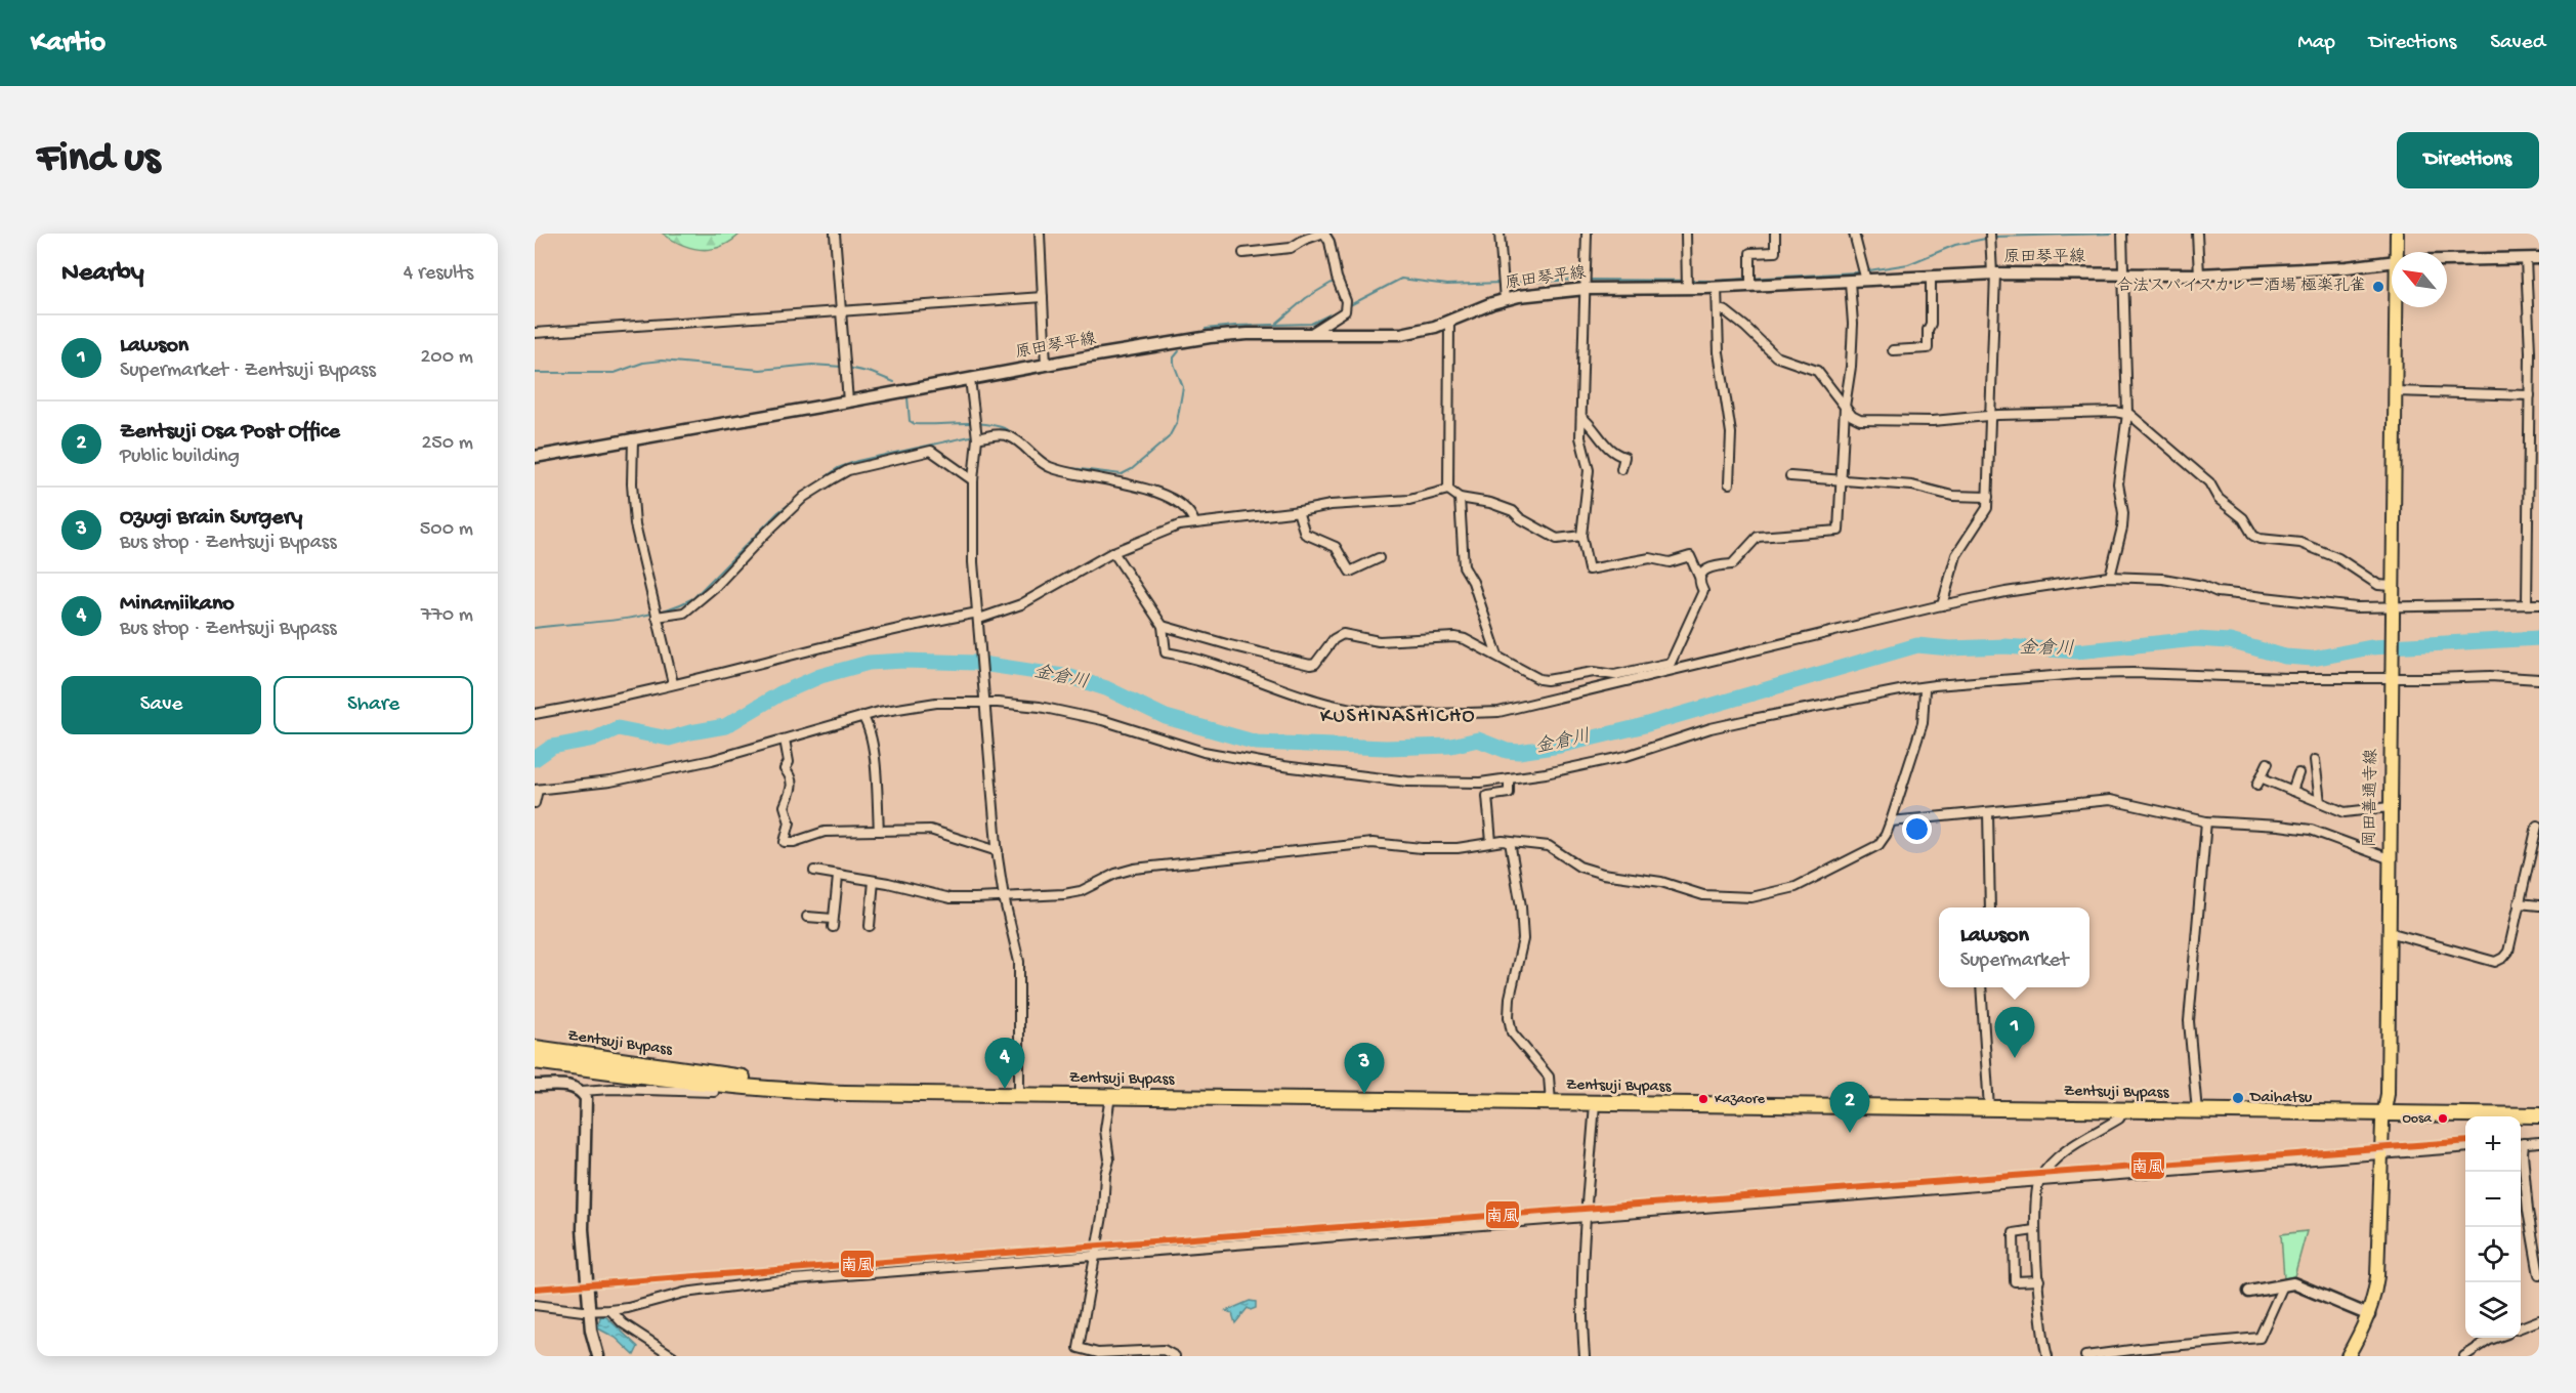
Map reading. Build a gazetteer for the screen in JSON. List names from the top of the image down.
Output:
{
  "streets": {
    "highway": ["Zentsuji Bypass"],
    "main road": ["原田琴平線", "岡田善通寺線"]
  },
  "crossings": [
    ["岡田善通寺線", "Zentsuji Bypass"]
  ],
  "districts": ["KUSHINASHICHO"],
  "water": ["金倉川"],
  "places": [
    "合法スパイスカレー酒場 極楽孔雀",
    "Daihatsu",
    "Kazaore",
    "Oosa"
  ],
  "lines": ["transit line 南風"],
  "north": "top left",
  "page": {
    "header": "Kartio",
    "nav": ["Map", "Directions", "Saved"],
    "buttons": [
      "Directions",
      ["Save", "Share"]
    ],
    "title": "Find us",
    "heading": ["Nearby", "4 results"],
    "list": [
      {
        "mark": "1",
        "name": "Lawson",
        "note": "Supermarket · Zentsuji Bypass",
        "value": "200 m"
      },
      {
        "mark": "2",
        "name": "Zentsuji Osa Post Office",
        "note": "Public building",
        "value": "250 m"
      },
      {
        "mark": "3",
        "name": "Ozugi Brain Surgery",
        "note": "Bus stop · Zentsuji Bypass",
        "value": "500 m"
      },
      {
        "mark": "4",
        "name": "Minamiikano",
        "note": "Bus stop · Zentsuji Bypass",
        "value": "770 m"
      }
    ],
    "popup": ["Lawson", "Supermarket"],
    "pins": [
      "1",
      "4",
      "3",
      "2"
    ],
    "map_buttons": ["+", "−"]
  }
}
